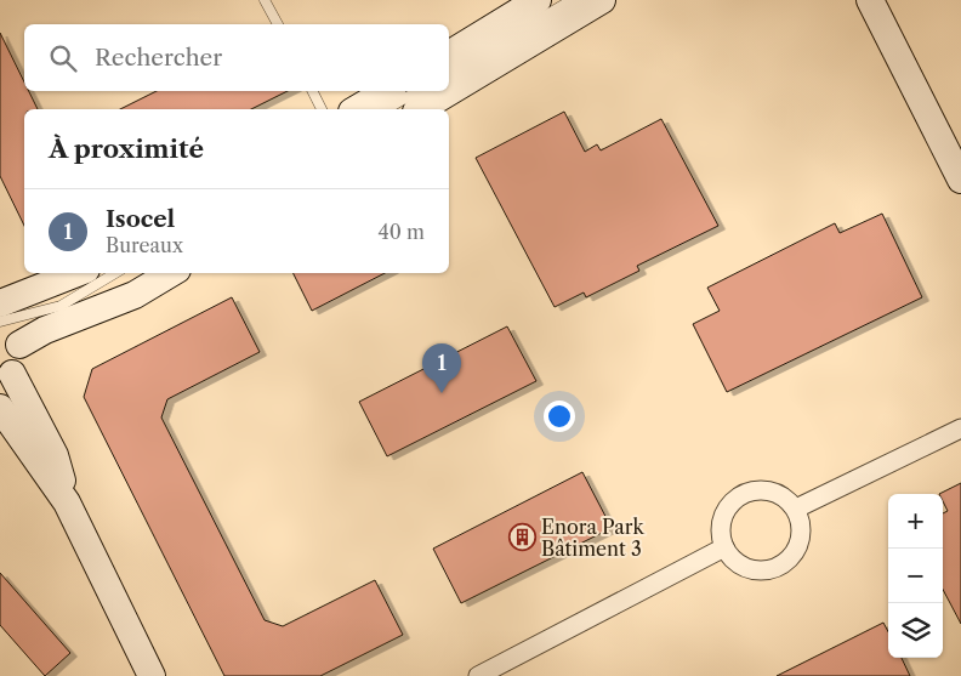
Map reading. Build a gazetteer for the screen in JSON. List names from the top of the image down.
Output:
{
  "places": {
    "building": ["Enora Park Bâtiment 3"]
  },
  "page": {
    "search": "Rechercher",
    "heading": "À proximité",
    "list": [
      {
        "mark": "1",
        "name": "Isocel",
        "note": "Bureaux",
        "value": "40 m"
      }
    ],
    "pins": "1",
    "map_buttons": ["+", "−"]
  }
}
